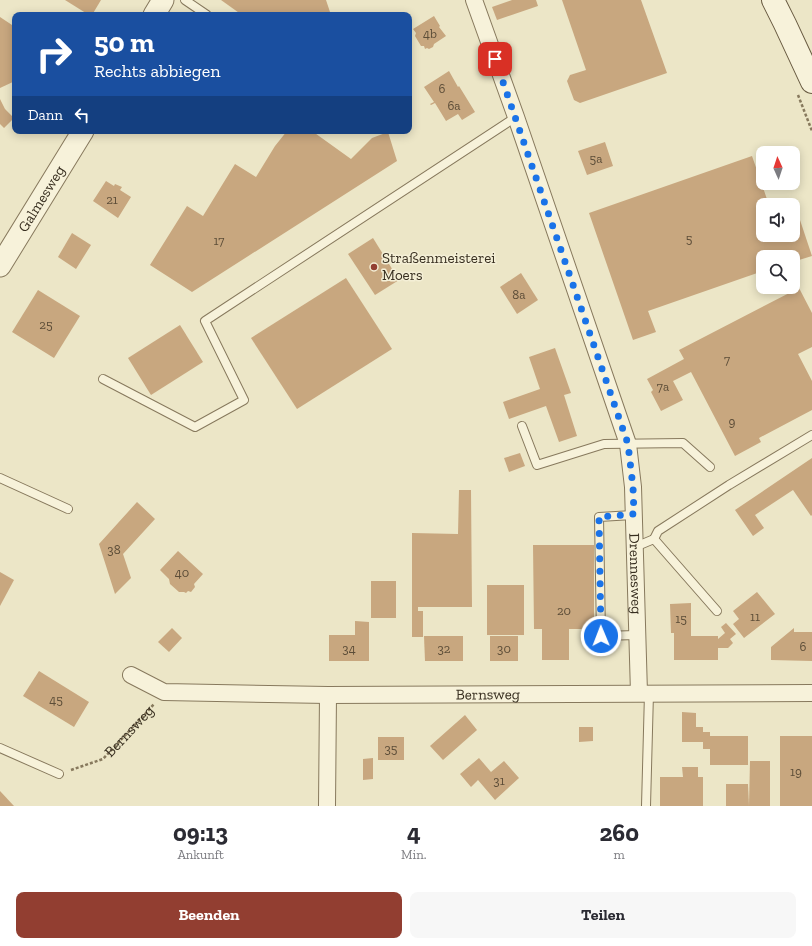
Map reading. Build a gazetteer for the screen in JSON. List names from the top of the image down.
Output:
{
  "streets": {
    "street": ["Galmesweg", "Drennesweg", "Bernsweg"]
  },
  "crossings": [
    ["Drennesweg", "Bernsweg"]
  ],
  "places": ["Straßenmeisterei Moers"],
  "house_numbers": [
    "4b",
    "6",
    "6a",
    "5a",
    "21",
    "5",
    "17",
    "8a",
    "25",
    "7",
    "7a",
    "9",
    "38",
    "40",
    "20",
    "11",
    "15",
    "6",
    "34",
    "32",
    "30",
    "45",
    "35",
    "19",
    "31"
  ],
  "north": "top",
  "page": {
    "turn": ["50 m", "Rechts abbiegen"],
    "then": "Dann",
    "eta": [
      "09:13",
      "Ankunft",
      "4",
      "Min.",
      "260",
      "m"
    ],
    "buttons": ["Beenden", "Teilen"]
  }
}
